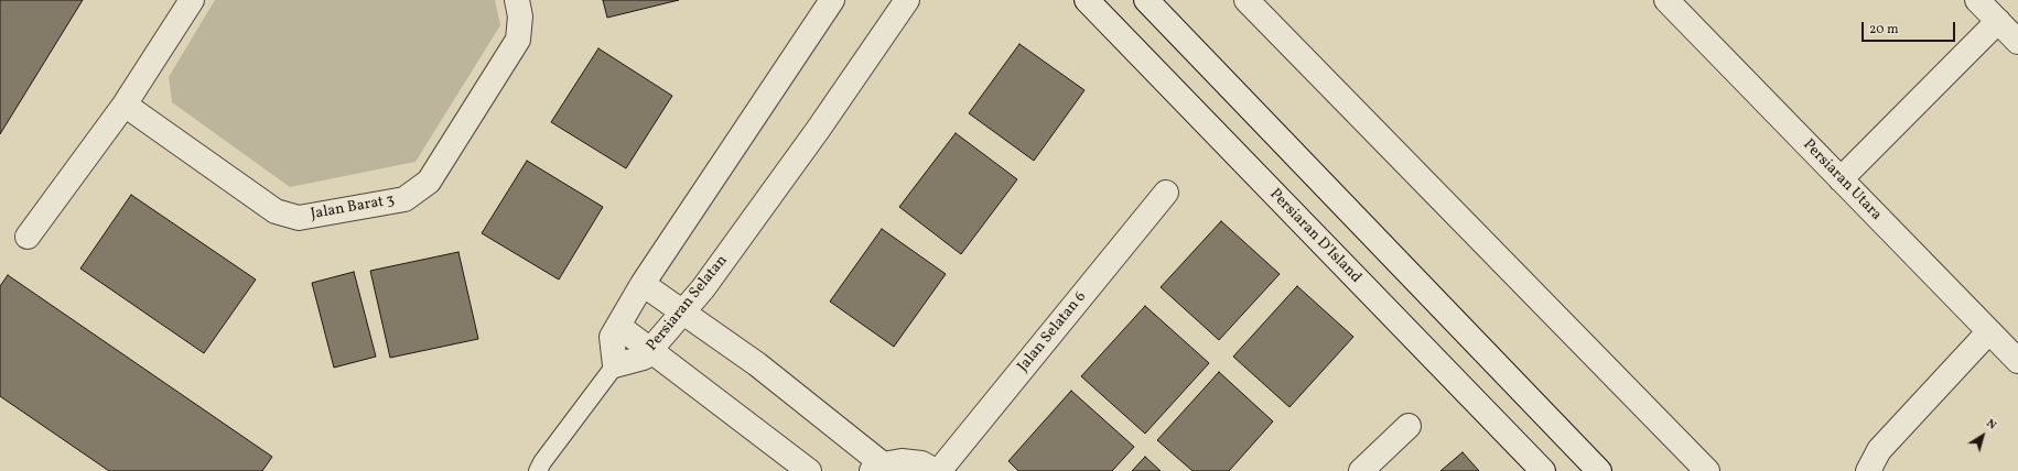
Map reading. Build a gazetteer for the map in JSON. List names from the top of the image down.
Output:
{
  "streets": {
    "street": [
      "Persiaran Utara",
      "Jalan Barat 3",
      "Persiaran D'Island",
      "Persiaran Selatan",
      "Jalan Selatan 6"
    ]
  },
  "scale_bar": "20 m",
  "north": "top right"
}
